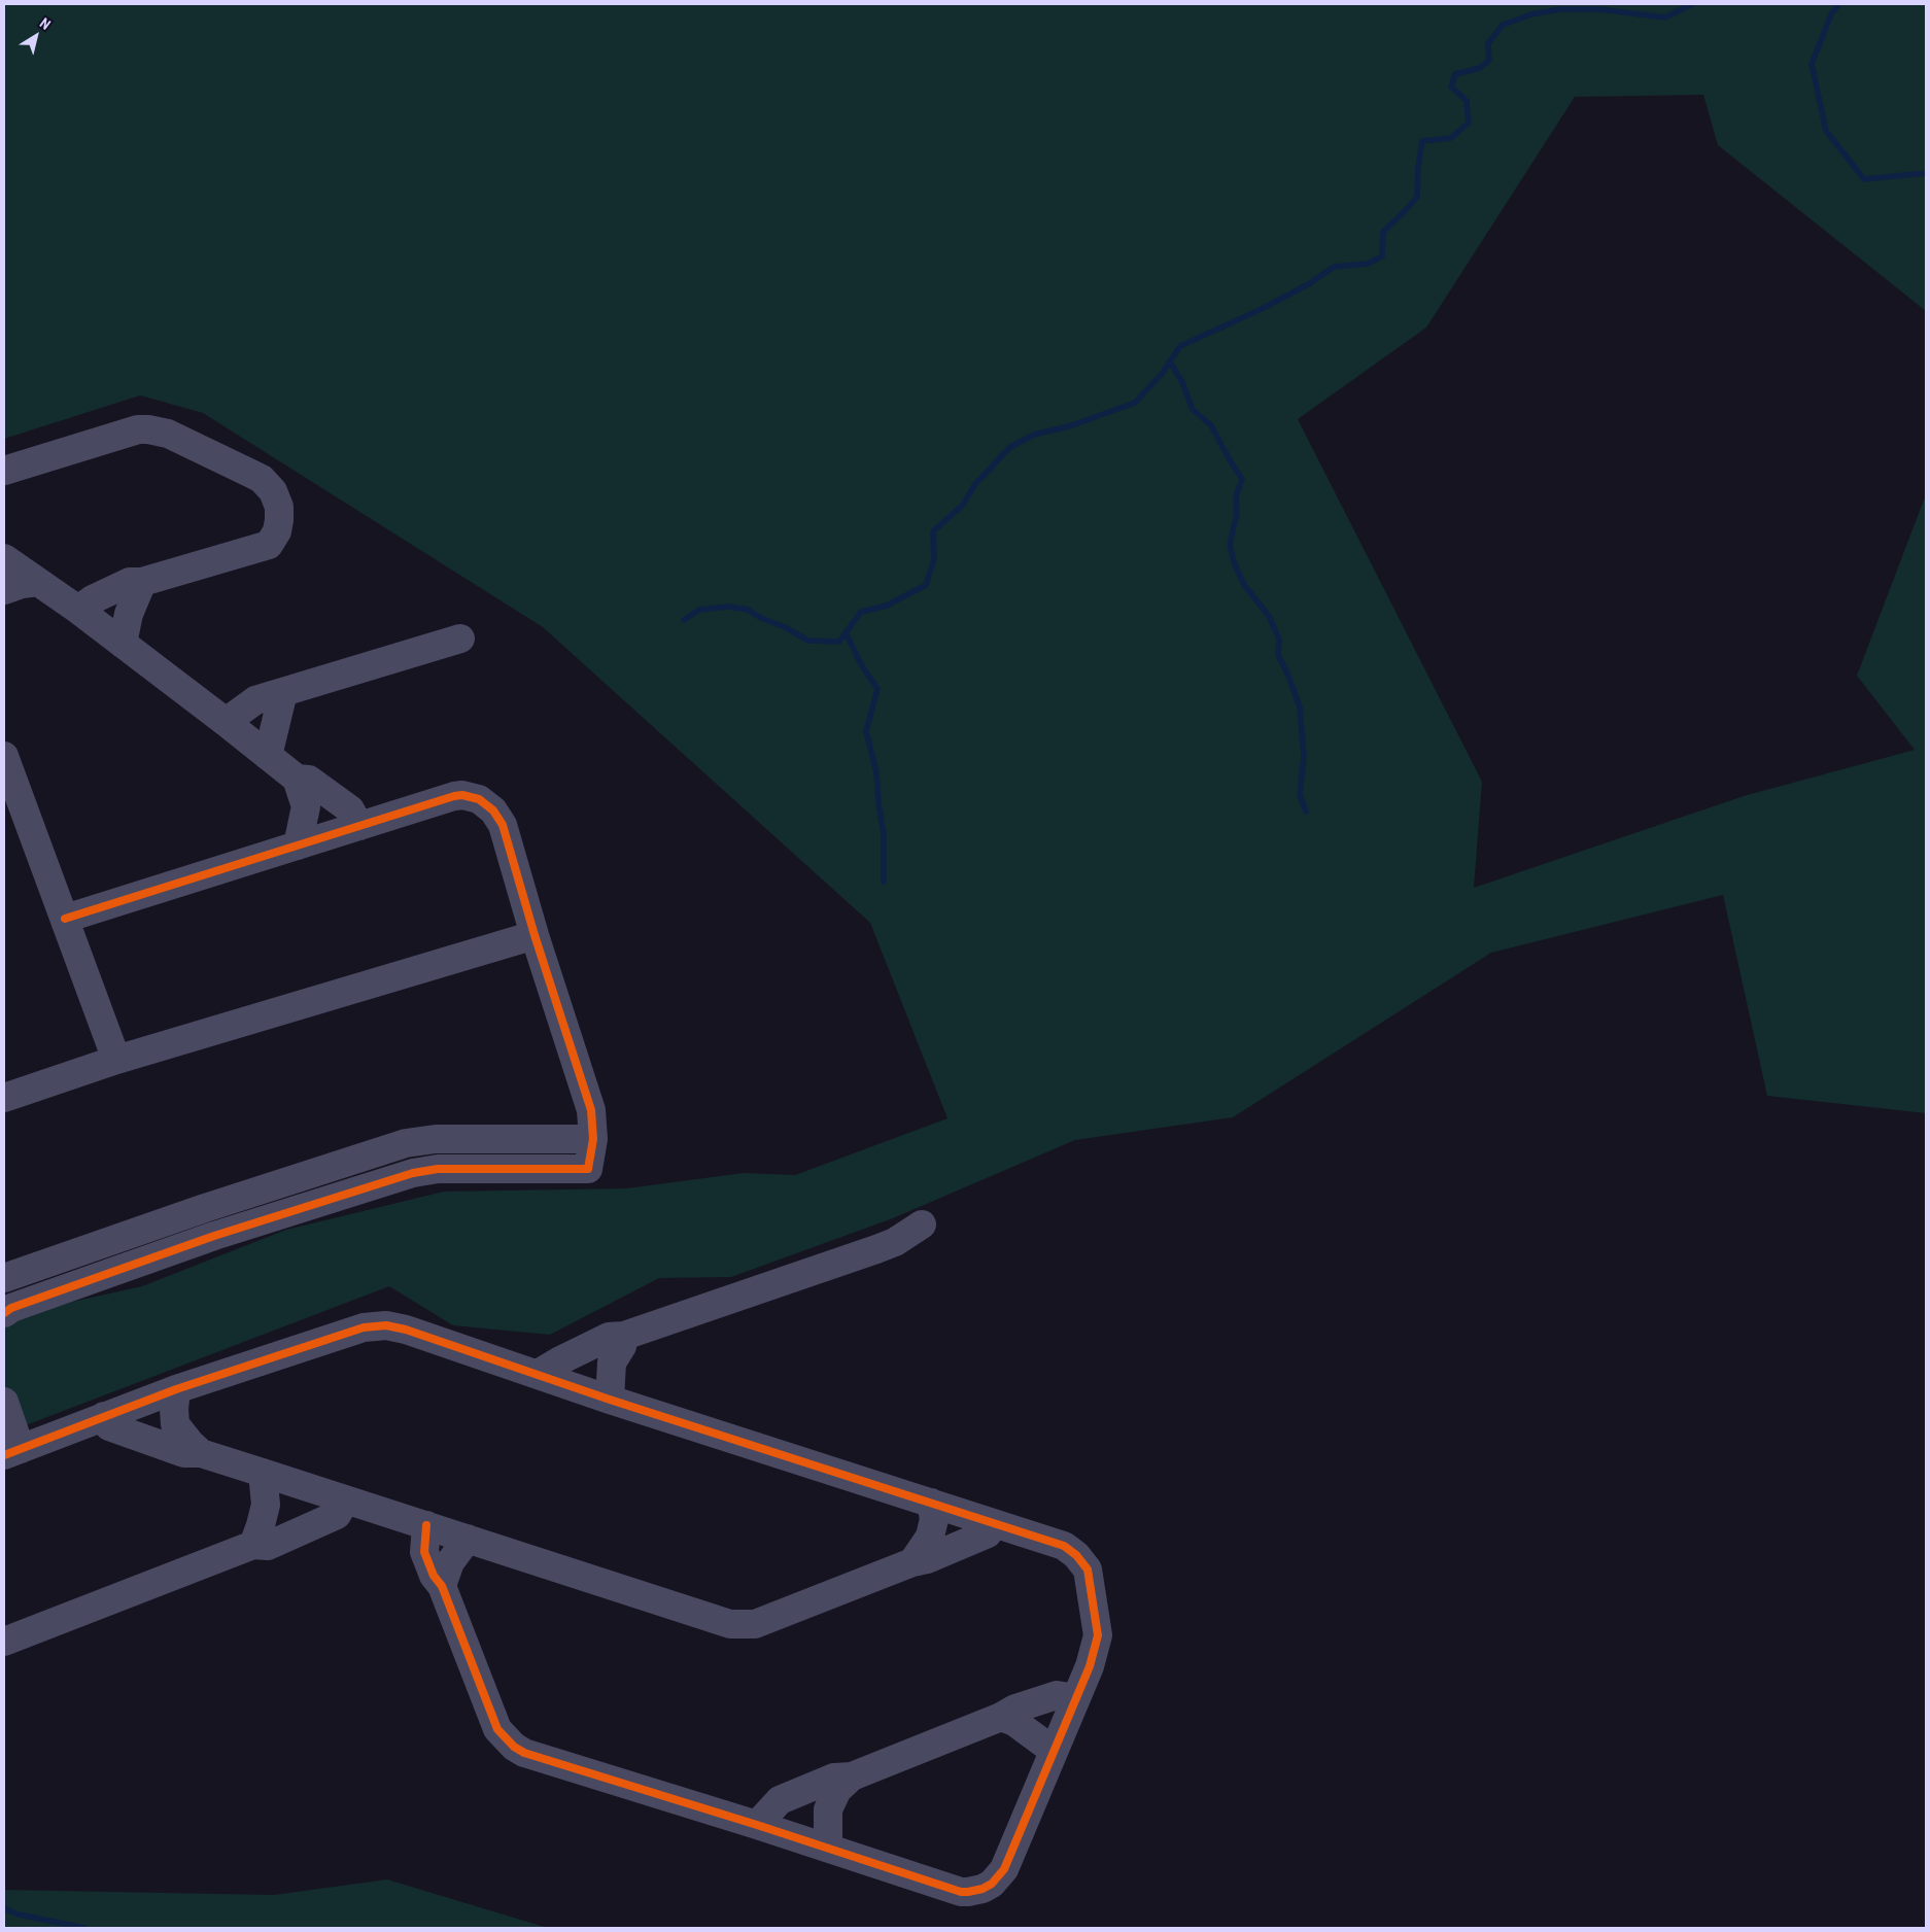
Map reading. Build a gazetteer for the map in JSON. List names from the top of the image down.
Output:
{
  "north": "top right"
}
